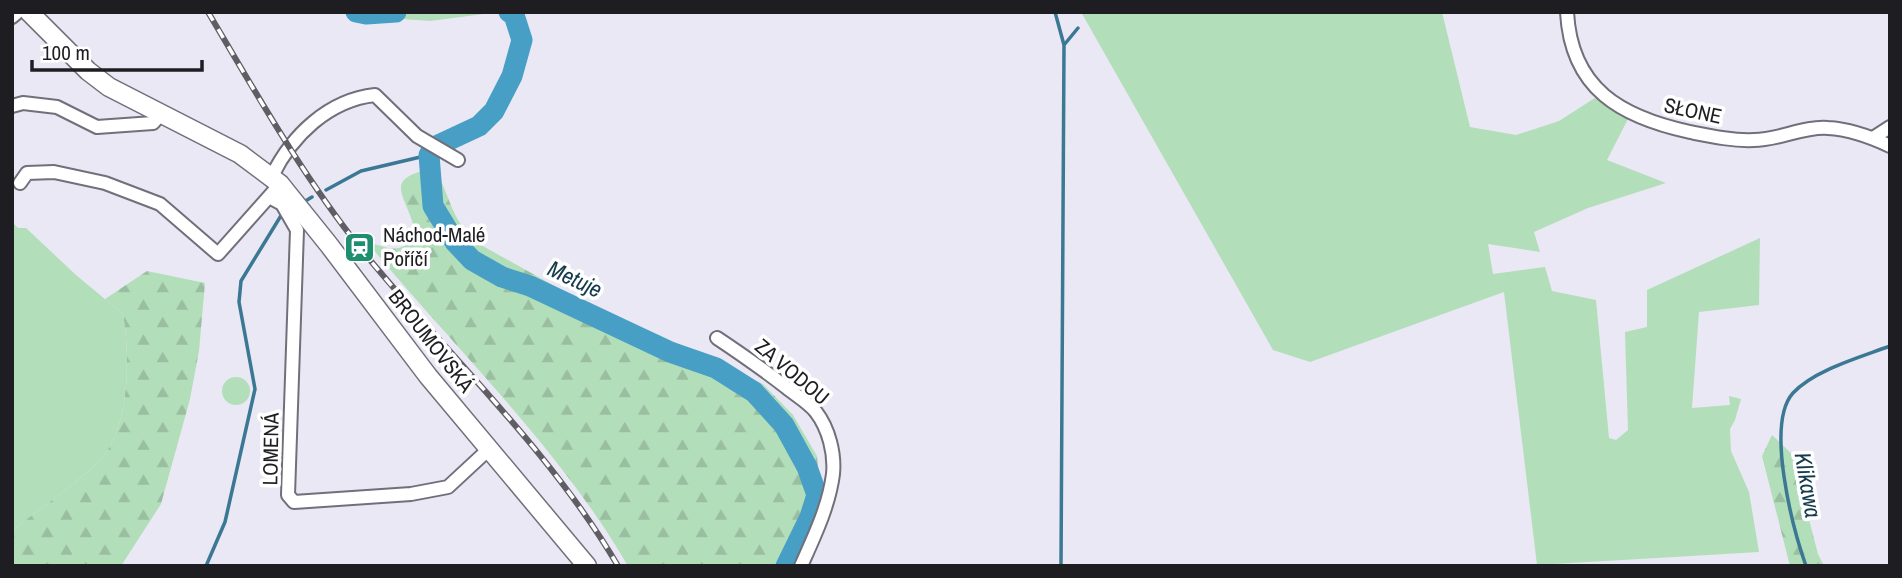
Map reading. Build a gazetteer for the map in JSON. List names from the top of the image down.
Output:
{
  "streets": {
    "main road": ["BROUMOVSKÁ"],
    "street": ["SŁONE", "ZA VODOU", "LOMENÁ"]
  },
  "crossings": [
    ["BROUMOVSKÁ", "LOMENÁ"]
  ],
  "water": ["Metuje", "Klikawa"],
  "places": {
    "station": ["Náchod-Malé Poříčí"]
  },
  "scale_bar": "100 m"
}
